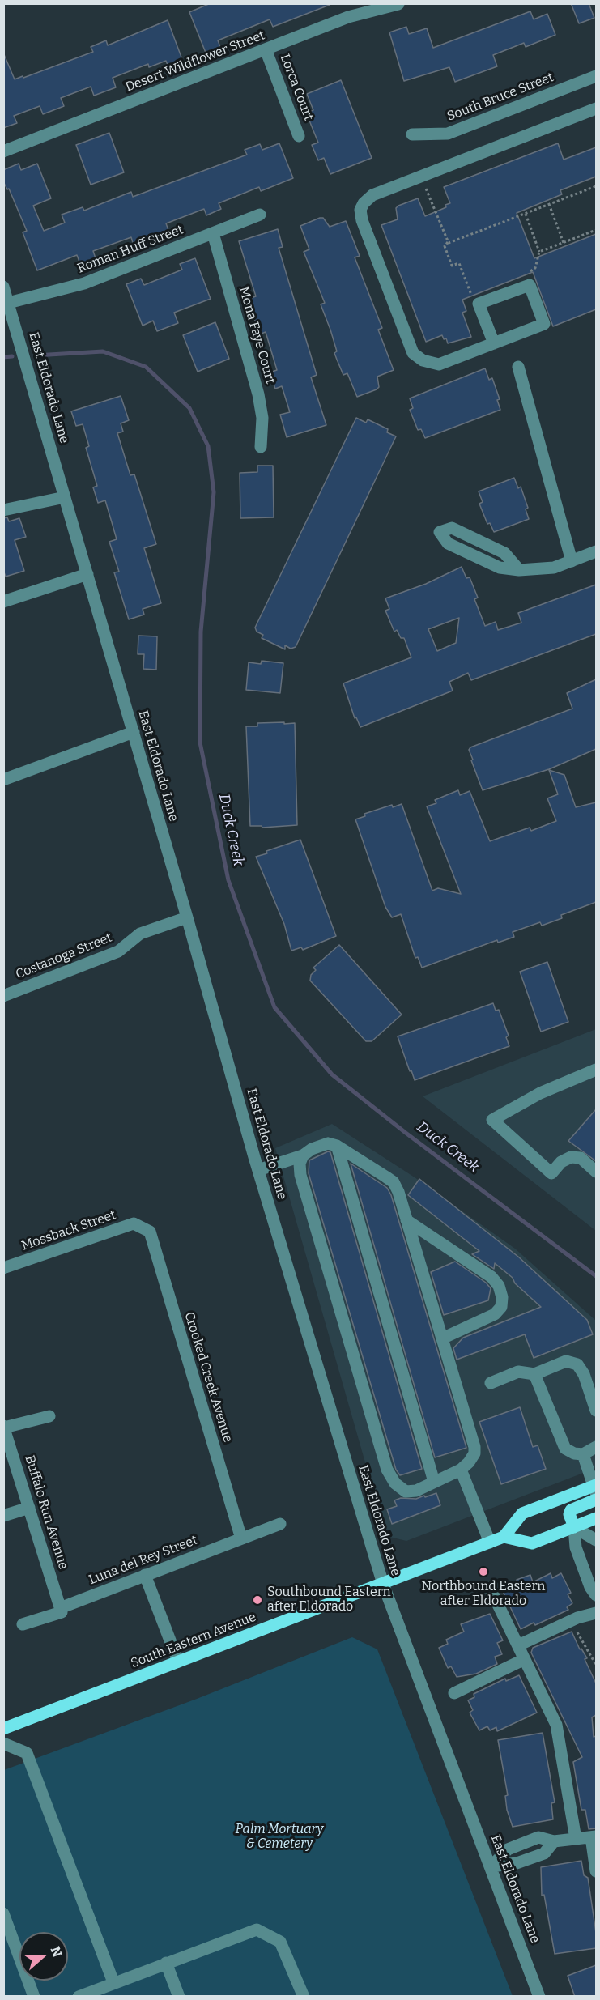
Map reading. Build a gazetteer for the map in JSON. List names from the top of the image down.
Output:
{
  "streets": {
    "main road": ["South Eastern Avenue"],
    "street": [
      "Desert Wildflower Street",
      "Lorca Court",
      "South Bruce Street",
      "Roman Huff Street",
      "Mona Faye Court",
      "East Eldorado Lane",
      "Costanoga Street",
      "Mossback Street",
      "Crooked Creek Avenue",
      "Buffalo Run Avenue",
      "Luna del Rey Street"
    ]
  },
  "crossings": [
    ["Desert Wildflower Street", "Lorca Court"],
    ["Roman Huff Street", "Mona Faye Court"],
    ["Roman Huff Street", "East Eldorado Lane"],
    ["East Eldorado Lane", "Costanoga Street"],
    ["East Eldorado Lane", "South Eastern Avenue"],
    ["Mossback Street", "Crooked Creek Avenue"],
    ["Crooked Creek Avenue", "Luna del Rey Street"],
    ["Buffalo Run Avenue", "Luna del Rey Street"]
  ],
  "water": ["Duck Creek"],
  "parks": ["Palm Mortuary & Cemetery"],
  "places": ["Northbound Eastern after Eldorado", "Southbound Eastern after Eldorado"],
  "north": "right"
}
